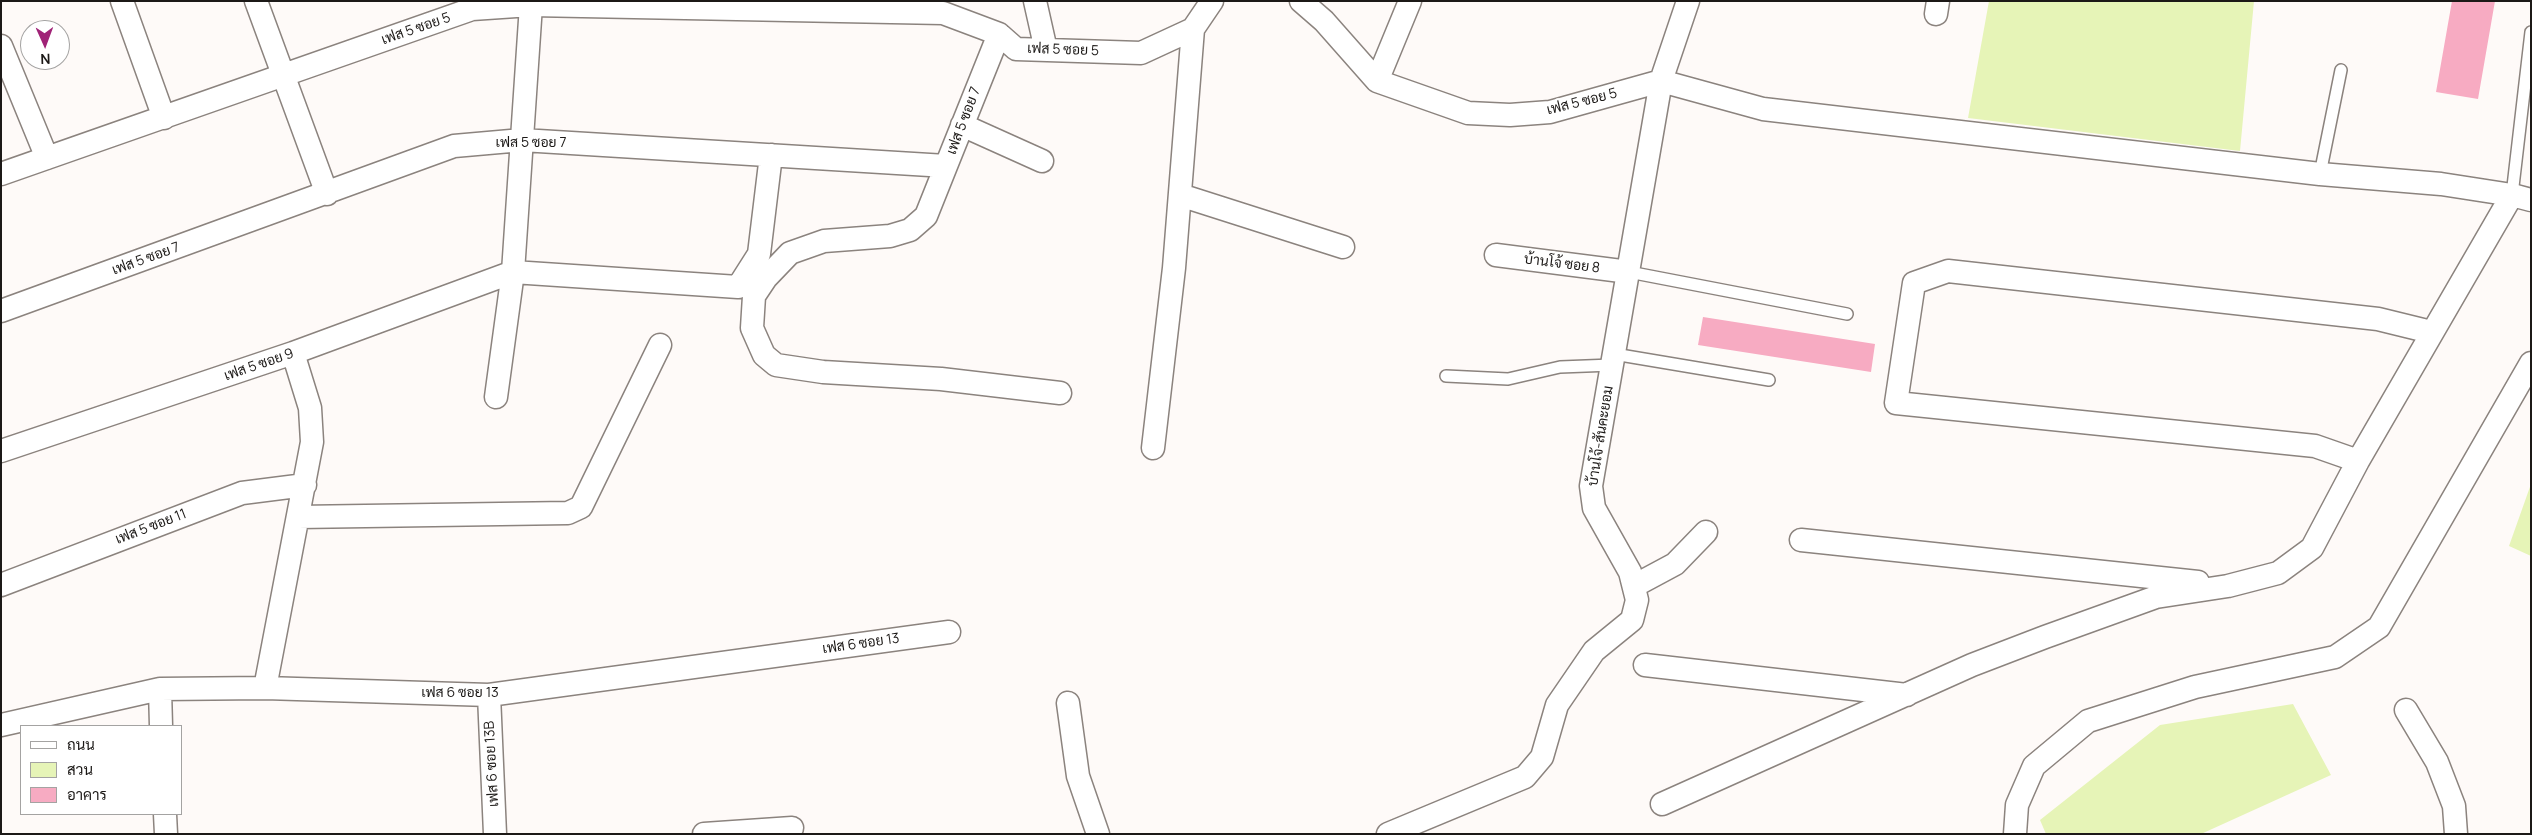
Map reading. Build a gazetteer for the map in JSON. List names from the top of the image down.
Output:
{
  "streets": {
    "street": [
      "เฟส 5 ซอย 5",
      "เฟส 5 ซอย 7",
      "บ้านโจ้ ซอย 8",
      "เฟส 5 ซอย 9",
      "บ้านโจ้-สันคะยอม",
      "เฟส 5 ซอย 11",
      "เฟส 6 ซอย 13",
      "เฟส 6 ซอย 13B"
    ]
  },
  "crossings": [
    ["เฟส 5 ซอย 5", "เฟส 5 ซอย 7"],
    ["เฟส 5 ซอย 5", "บ้านโจ้-สันคะยอม"],
    ["บ้านโจ้ ซอย 8", "บ้านโจ้-สันคะยอม"],
    ["เฟส 6 ซอย 13", "เฟส 6 ซอย 13B"]
  ],
  "legend": ["ถนน", "สวน", "อาคาร"],
  "north": "bottom"
}
